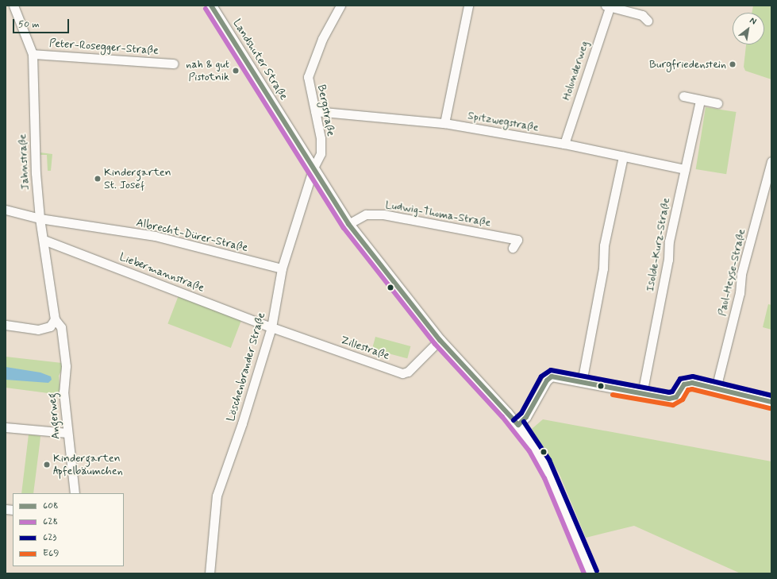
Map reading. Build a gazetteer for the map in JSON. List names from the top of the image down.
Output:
{
  "streets": {
    "street": [
      "Peter-Rosegger-Straße",
      "Landshuter Straße",
      "Holunderweg",
      "Bergstraße",
      "Spitzwegstraße",
      "Jahnstraße",
      "Ludwig-Thoma-Straße",
      "Albrecht-Dürer-Straße",
      "Isolde-Kurz-Straße",
      "Liebermannstraße",
      "Paul-Heyse-Straße",
      "Zillestraße",
      "Löschenbrander Straße",
      "Angerweg"
    ]
  },
  "crossings": [
    ["Peter-Rosegger-Straße", "Jahnstraße"],
    ["Landshuter Straße", "Bergstraße"],
    ["Landshuter Straße", "Ludwig-Thoma-Straße"],
    ["Landshuter Straße", "Zillestraße"],
    ["Landshuter Straße", "Löschenbrander Straße"],
    ["Holunderweg", "Spitzwegstraße"],
    ["Bergstraße", "Spitzwegstraße"],
    ["Bergstraße", "Löschenbrander Straße"],
    ["Spitzwegstraße", "Isolde-Kurz-Straße"],
    ["Jahnstraße", "Albrecht-Dürer-Straße"],
    ["Jahnstraße", "Liebermannstraße"],
    ["Jahnstraße", "Angerweg"],
    ["Albrecht-Dürer-Straße", "Löschenbrander Straße"],
    ["Liebermannstraße", "Zillestraße"],
    ["Liebermannstraße", "Löschenbrander Straße"],
    ["Zillestraße", "Löschenbrander Straße"]
  ],
  "places": [
    "Burgfriedenstein",
    "nah & gut Pistotnik",
    "Kindergarten St. Josef",
    "Kindergarten Apfelbäumchen"
  ],
  "lines": [
    "transit line 608",
    "transit line 628",
    "transit line 623",
    "transit line E69"
  ],
  "legend": [
    "608",
    "628",
    "623",
    "E69"
  ],
  "scale_bar": "50 m",
  "north": "top right"
}
